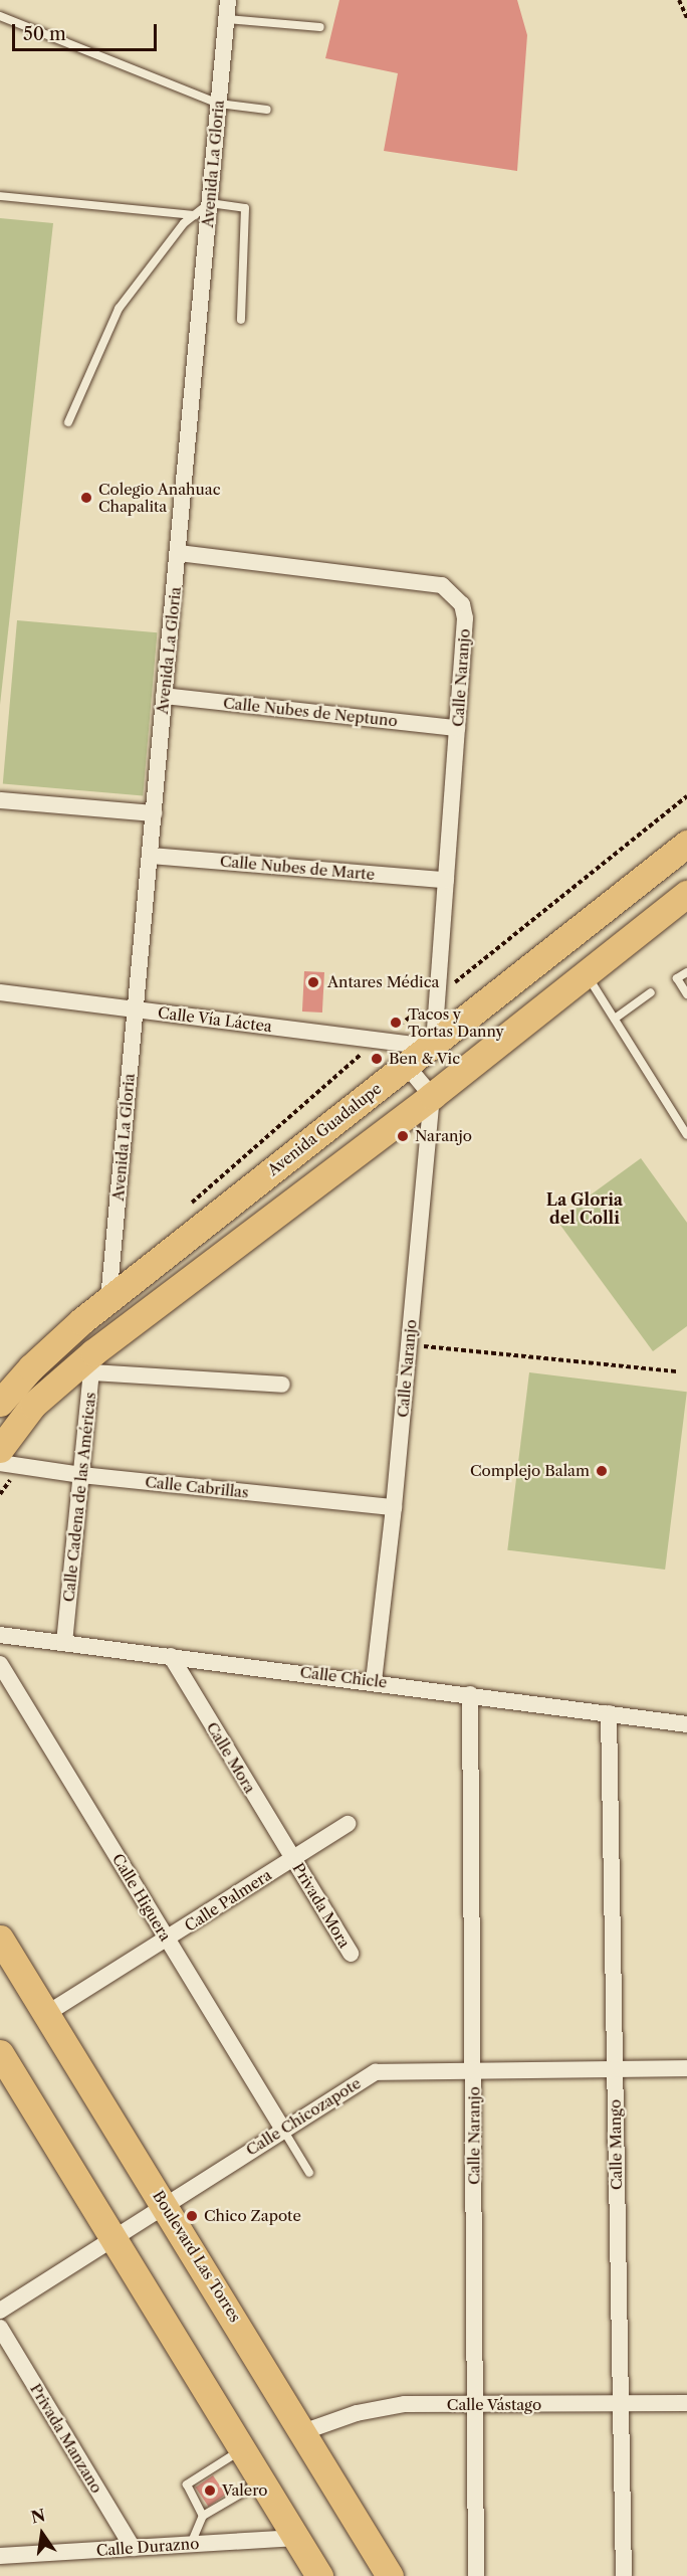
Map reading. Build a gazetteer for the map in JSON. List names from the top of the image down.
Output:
{
  "streets": {
    "main road": ["Avenida Guadalupe", "Boulevard Las Torres"],
    "street": [
      "Avenida La Gloria",
      "Calle Naranjo",
      "Calle Nubes de Neptuno",
      "Calle Nubes de Marte",
      "Calle Vía Láctea",
      "Calle Cabrillas",
      "Calle Cadena de las Américas",
      "Calle Chicle",
      "Calle Mora",
      "Calle Higuera",
      "Calle Palmera",
      "Privada Mora",
      "Calle Chicozapote",
      "Calle Mango",
      "Calle Vástago",
      "Privada Manzano",
      "Calle Durazno"
    ]
  },
  "crossings": [
    ["Avenida La Gloria", "Calle Naranjo"],
    ["Avenida La Gloria", "Calle Nubes de Neptuno"],
    ["Avenida La Gloria", "Calle Nubes de Marte"],
    ["Avenida La Gloria", "Calle Vía Láctea"],
    ["Avenida La Gloria", "Avenida Guadalupe"],
    ["Calle Naranjo", "Calle Nubes de Neptuno"],
    ["Calle Naranjo", "Calle Nubes de Marte"],
    ["Calle Naranjo", "Calle Vía Láctea"],
    ["Calle Naranjo", "Avenida Guadalupe"],
    ["Calle Naranjo", "Calle Cabrillas"],
    ["Calle Naranjo", "Calle Chicle"],
    ["Calle Naranjo", "Calle Chicozapote"],
    ["Calle Naranjo", "Calle Vástago"],
    ["Calle Vía Láctea", "Avenida Guadalupe"],
    ["Calle Cabrillas", "Calle Cadena de las Américas"],
    ["Calle Cadena de las Américas", "Calle Chicle"],
    ["Calle Chicle", "Calle Mora"],
    ["Calle Chicle", "Calle Mango"],
    ["Calle Mora", "Calle Palmera"],
    ["Calle Mora", "Privada Mora"],
    ["Calle Higuera", "Calle Palmera"],
    ["Calle Higuera", "Calle Chicozapote"],
    ["Calle Palmera", "Privada Mora"],
    ["Calle Palmera", "Boulevard Las Torres"],
    ["Calle Chicozapote", "Calle Mango"],
    ["Calle Chicozapote", "Boulevard Las Torres"],
    ["Calle Mango", "Calle Vástago"],
    ["Boulevard Las Torres", "Calle Vástago"],
    ["Privada Manzano", "Calle Durazno"]
  ],
  "districts": ["La Gloria del Colli"],
  "places": [
    "Colegio Anahuac Chapalita",
    "Antares Médica",
    "Tacos y Tortas Danny",
    "Ben & Vic",
    "Naranjo",
    "Complejo Balam",
    "Chico Zapote",
    "Valero"
  ],
  "scale_bar": "50 m",
  "north": "top"
}
